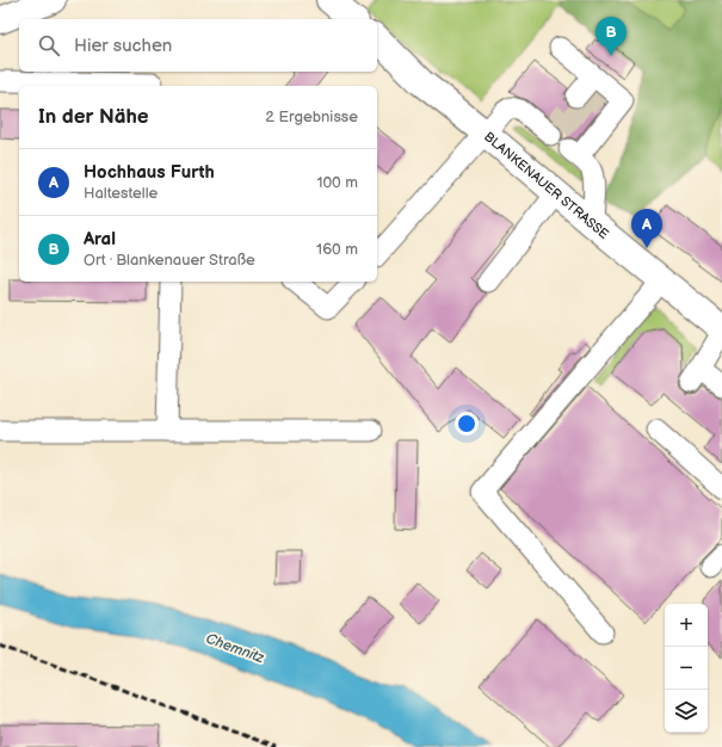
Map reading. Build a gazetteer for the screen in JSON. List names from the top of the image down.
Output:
{
  "streets": {
    "main road": ["BLANKENAUER STRASSE"]
  },
  "water": ["Chemnitz"],
  "page": {
    "pins": ["B", "A"],
    "search": "Hier suchen",
    "heading": ["In der Nähe", "2 Ergebnisse"],
    "list": [
      {
        "mark": "A",
        "name": "Hochhaus Furth",
        "note": "Haltestelle",
        "value": "100 m"
      },
      {
        "mark": "B",
        "name": "Aral",
        "note": "Ort · Blankenauer Straße",
        "value": "160 m"
      }
    ],
    "map_buttons": ["+", "−"]
  }
}
